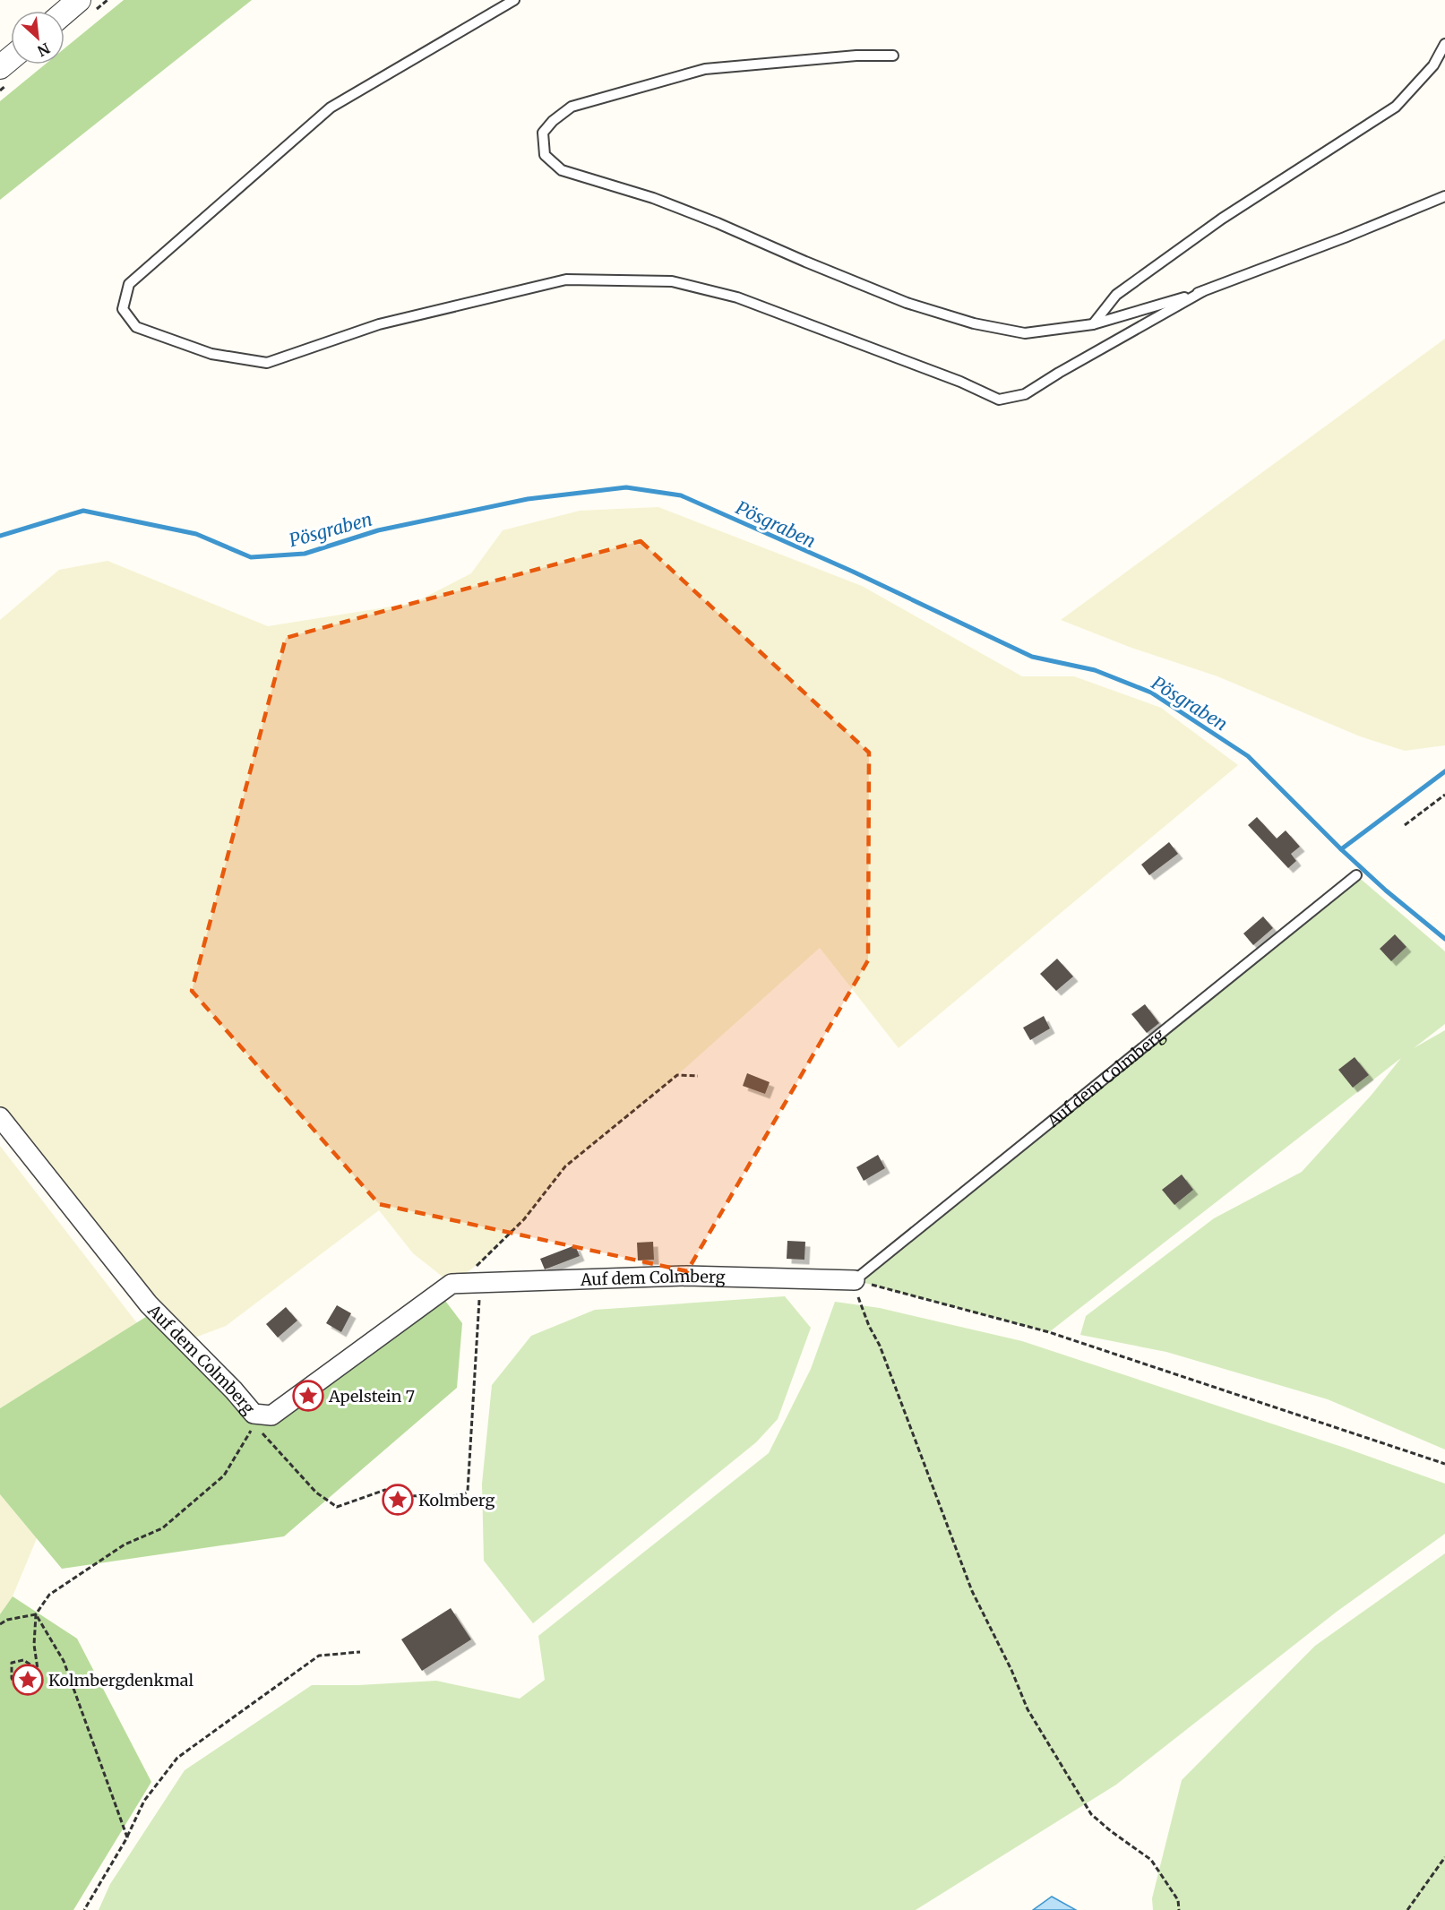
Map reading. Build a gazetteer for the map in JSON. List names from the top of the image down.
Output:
{
  "streets": {
    "street": ["Auf dem Colmberg"]
  },
  "water": ["Pösgraben"],
  "places": {
    "place": ["Apelstein 7", "Kolmberg", "Kolmbergdenkmal"]
  },
  "north": "bottom right"
}
